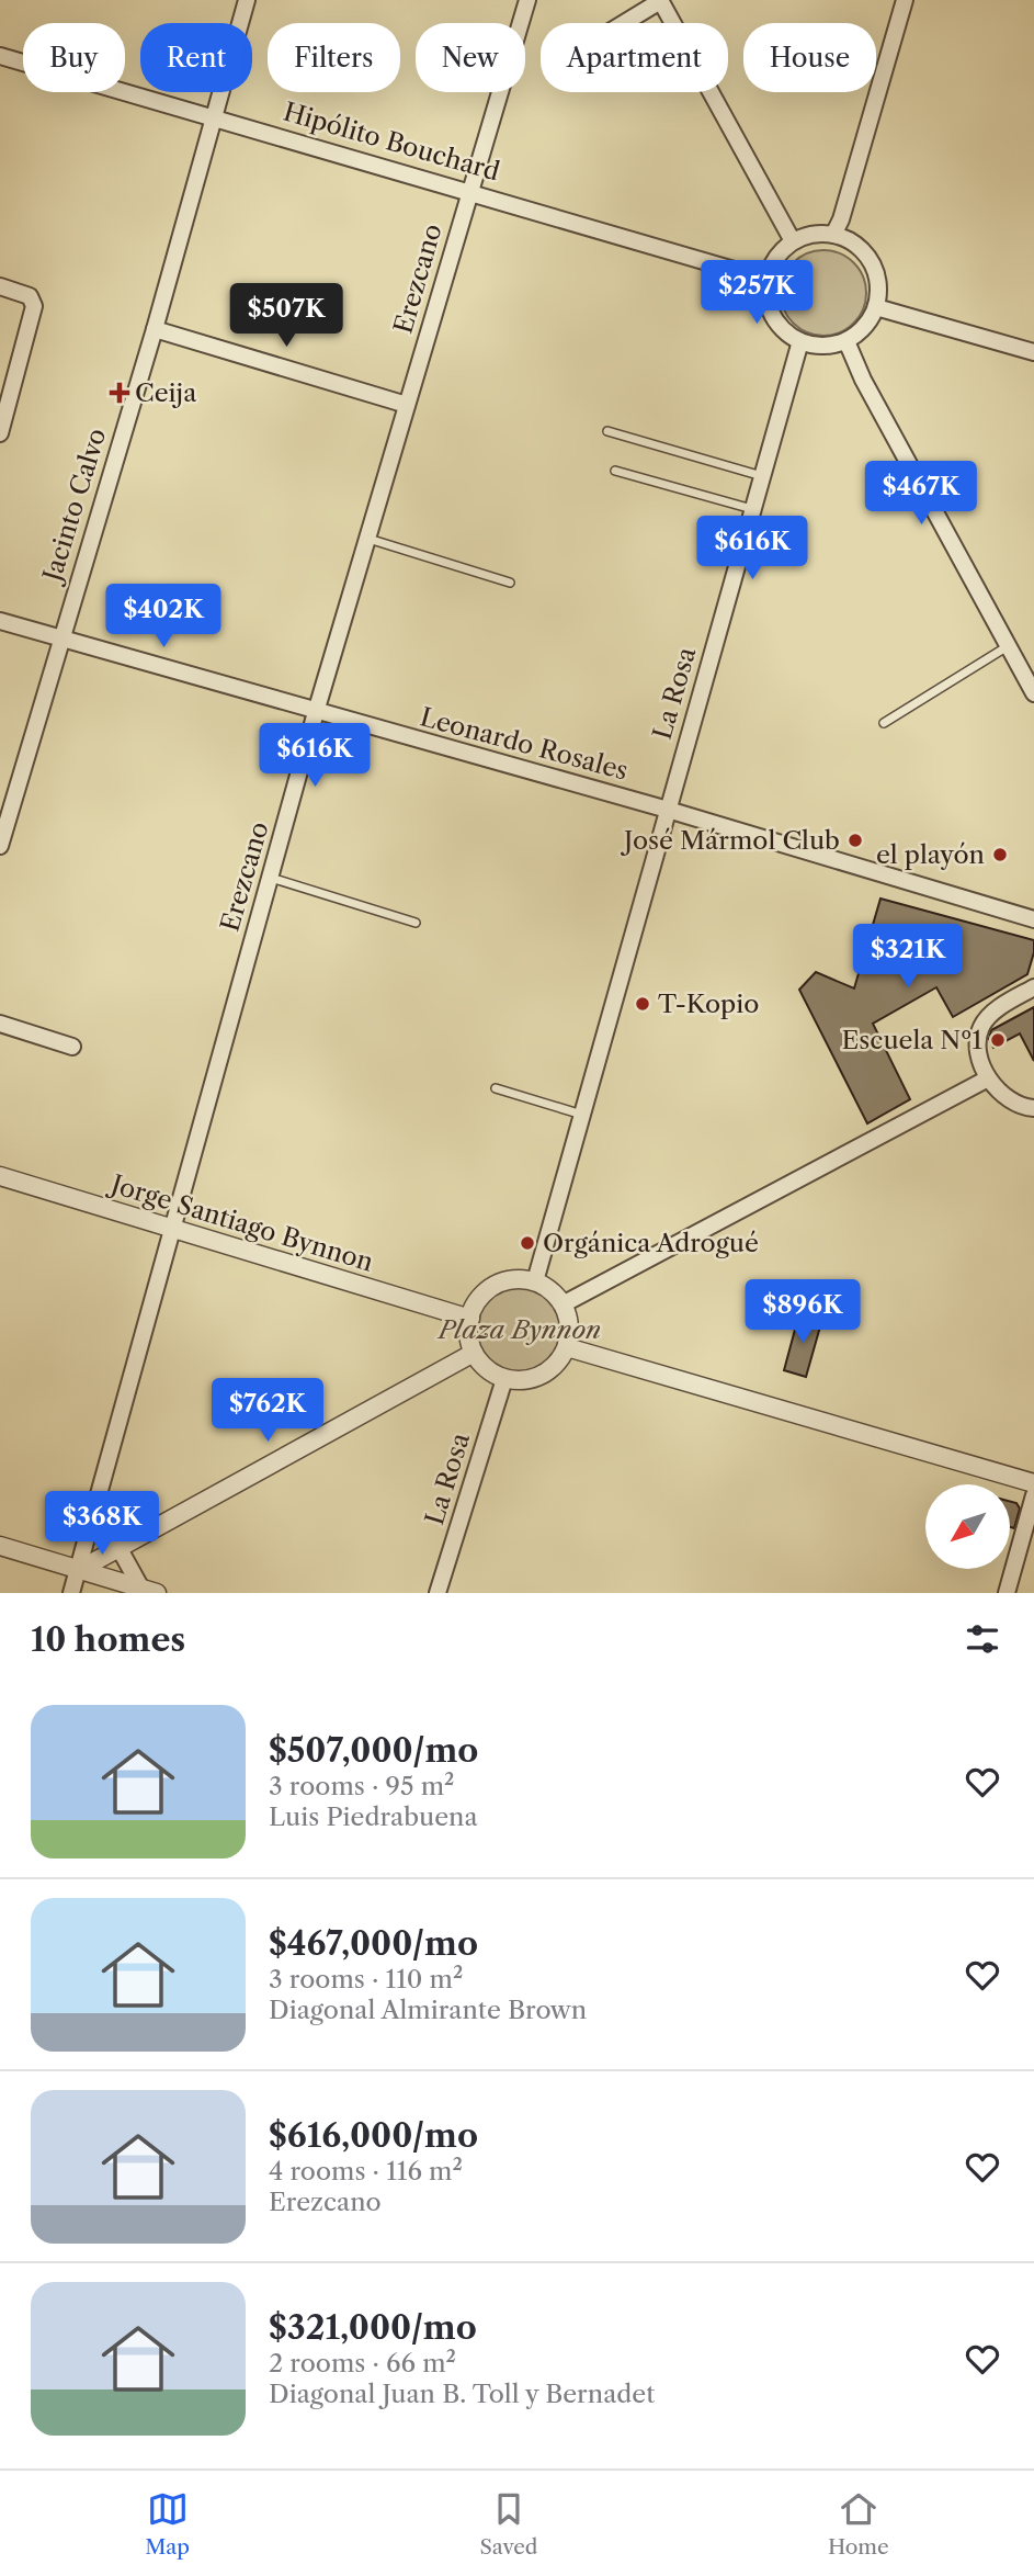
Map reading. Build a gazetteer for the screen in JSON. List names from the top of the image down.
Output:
{
  "streets": {
    "street": [
      "Hipólito Bouchard",
      "Erezcano",
      "Jacinto Calvo",
      "La Rosa",
      "Leonardo Rosales",
      "Jorge Santiago Bynnon"
    ]
  },
  "crossings": [
    ["Hipólito Bouchard", "Erezcano"],
    ["Hipólito Bouchard", "Jacinto Calvo"],
    ["Hipólito Bouchard", "La Rosa"],
    ["Erezcano", "Leonardo Rosales"],
    ["Erezcano", "Jorge Santiago Bynnon"],
    ["Jacinto Calvo", "Leonardo Rosales"],
    ["La Rosa", "Leonardo Rosales"],
    ["La Rosa", "Jorge Santiago Bynnon"]
  ],
  "parks": ["Plaza Bynnon"],
  "places": {
    "health": ["Ceija"],
    "other": [
      "José Mármol Club",
      "el playón",
      "T-Kopio",
      "Escuela Nº1",
      "Orgánica Adrogué"
    ]
  },
  "north": "bottom left",
  "page": {
    "chip": [
      "Buy",
      "Rent",
      "Filters",
      "New",
      "Apartment",
      "House"
    ],
    "price": [
      "$257K",
      "$507K",
      "$467K",
      "$616K",
      "$402K",
      "$616K",
      "$321K",
      "$896K",
      "$762K",
      "$368K"
    ],
    "heading": "10 homes",
    "list": [
      {
        "name": "$507,000/mo",
        "note": "3 rooms · 95 m² · Luis Piedrabuena"
      },
      {
        "name": "$467,000/mo",
        "note": "3 rooms · 110 m² · Diagonal Almirante Brown"
      },
      {
        "name": "$616,000/mo",
        "note": "4 rooms · 116 m² · Erezcano"
      },
      {
        "name": "$321,000/mo",
        "note": "2 rooms · 66 m² · Diagonal Juan B. Toll y Bernadet"
      }
    ],
    "tabs": ["Map", "Saved", "Home"]
  }
}
